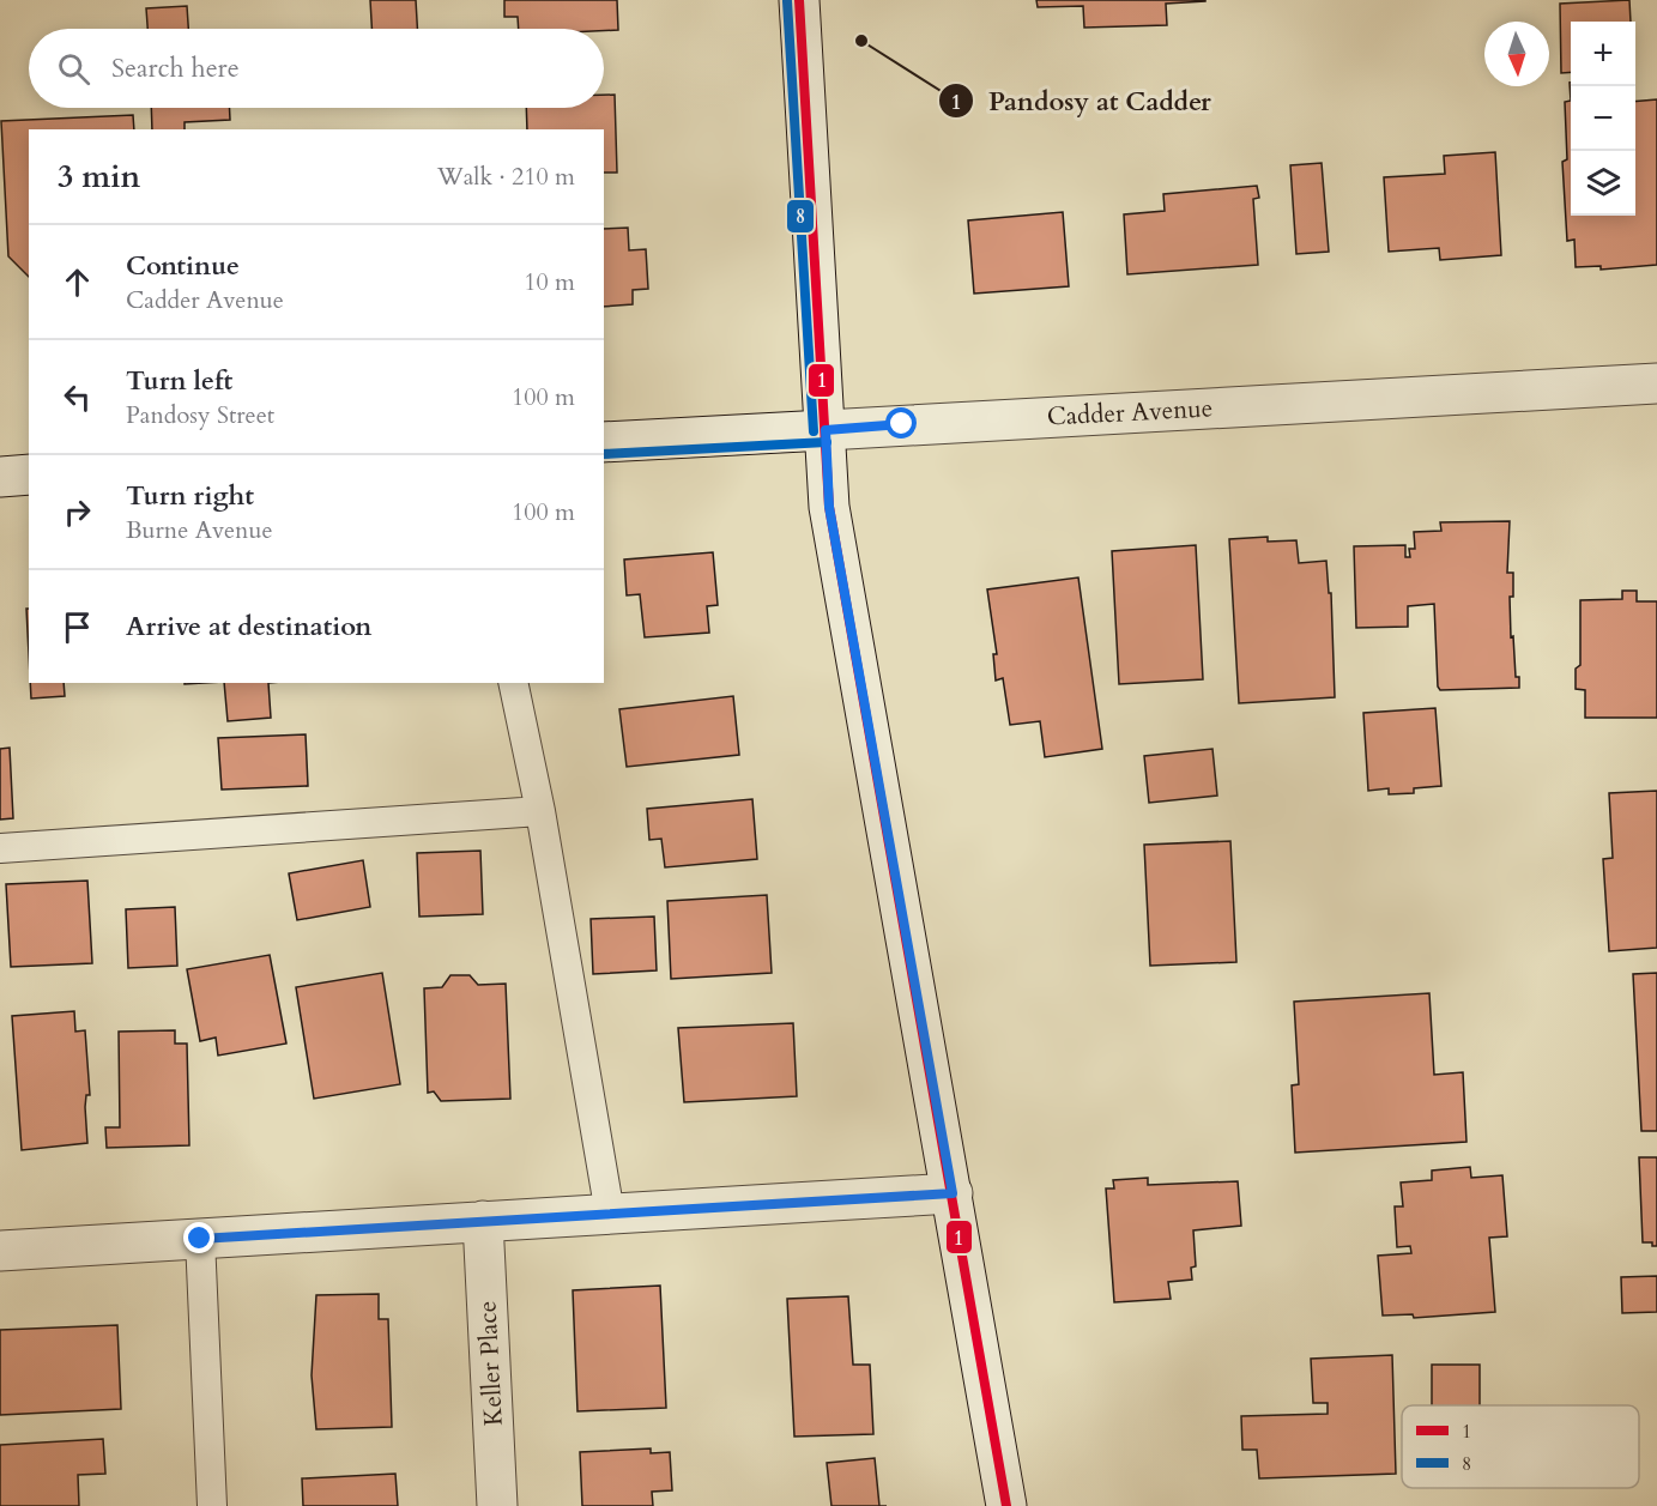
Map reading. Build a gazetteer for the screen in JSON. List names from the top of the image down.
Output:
{
  "streets": {
    "street": ["Cadder Avenue", "Keller Place"]
  },
  "places": ["Pandosy at Cadder"],
  "lines": ["transit line 1", "transit line 8"],
  "legend": ["1", "8"],
  "north": "bottom",
  "page": {
    "map_buttons": ["+", "−"],
    "search": "Search here",
    "heading": ["3 min", "Walk · 210 m"],
    "list": [
      ["Continue", "Cadder Avenue", "10 m"],
      ["Turn left", "Pandosy Street", "100 m"],
      ["Turn right", "Burne Avenue", "100 m"],
      "Arrive at destination"
    ]
  }
}
